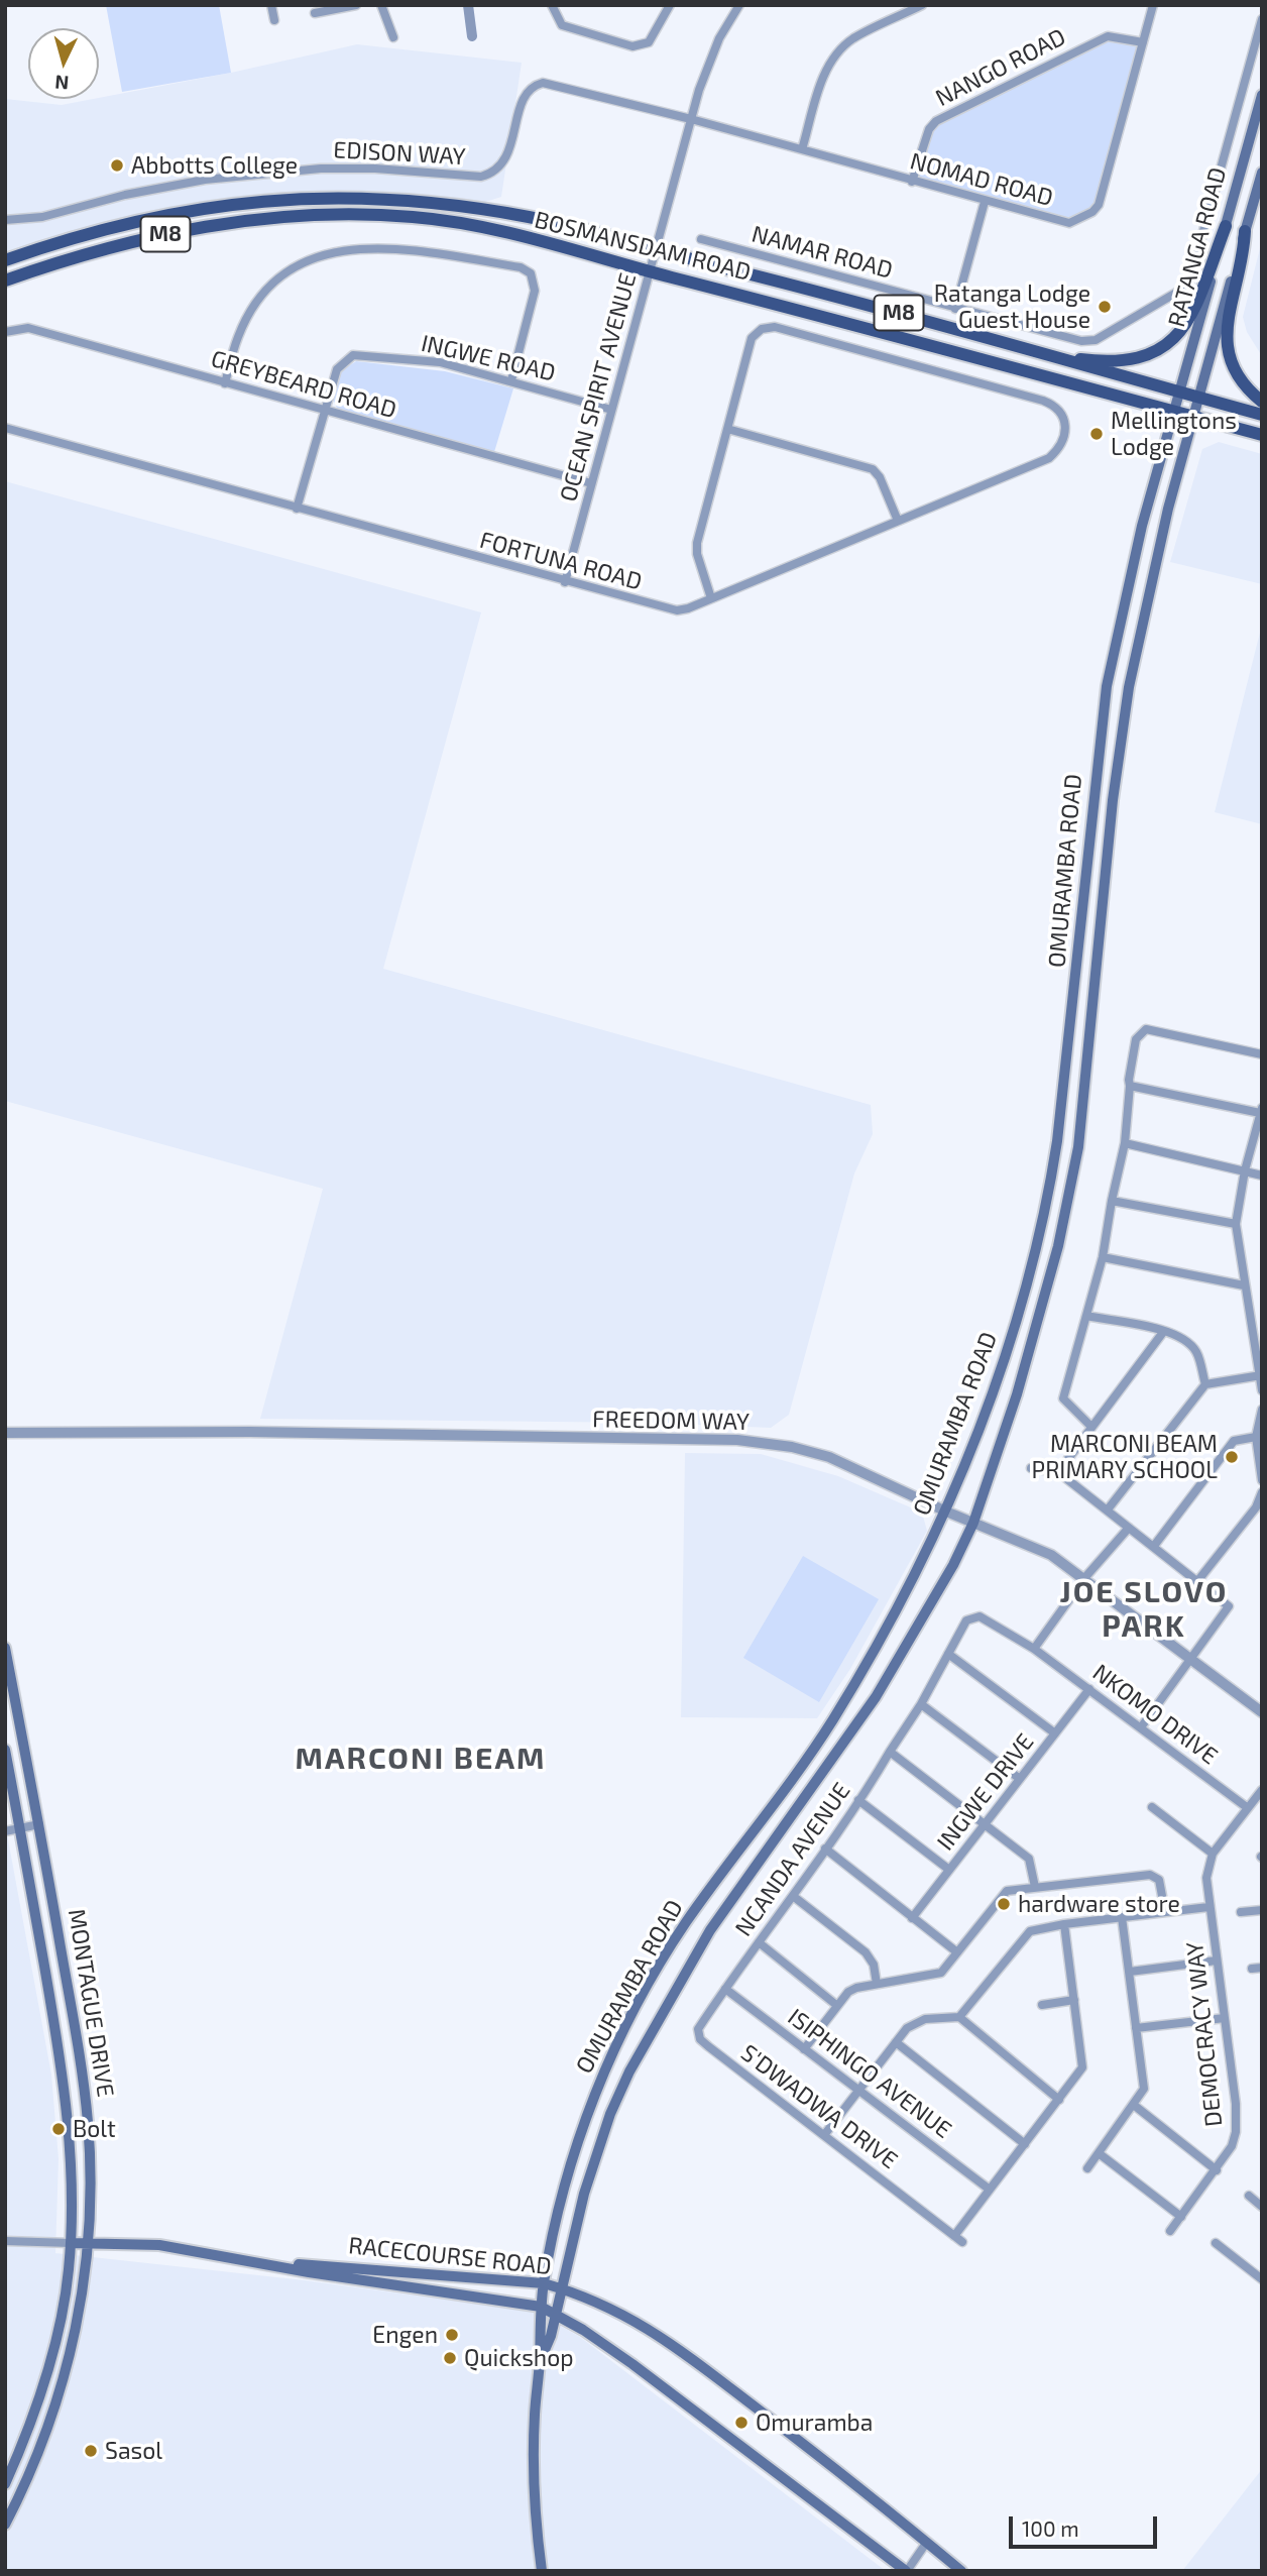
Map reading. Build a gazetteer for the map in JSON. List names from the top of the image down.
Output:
{
  "streets": {
    "main road": [
      "M8",
      "BOSMANSDAM ROAD",
      "RATANGA ROAD",
      "OMURAMBA ROAD",
      "MONTAGUE DRIVE",
      "RACECOURSE ROAD"
    ],
    "street": [
      "NANGO ROAD",
      "EDISON WAY",
      "NOMAD ROAD",
      "NAMAR ROAD",
      "INGWE ROAD",
      "GREYBEARD ROAD",
      "OCEAN SPIRIT AVENUE",
      "FORTUNA ROAD",
      "FREEDOM WAY",
      "NKOMO DRIVE",
      "INGWE DRIVE",
      "NCANDA AVENUE",
      "DEMOCRACY WAY",
      "ISIPHINGO AVENUE",
      "S'DWADWA DRIVE"
    ]
  },
  "crossings": [
    ["NANGO ROAD", "NOMAD ROAD"],
    ["EDISON WAY", "NOMAD ROAD"],
    ["EDISON WAY", "OCEAN SPIRIT AVENUE"],
    ["NOMAD ROAD", "OCEAN SPIRIT AVENUE"],
    ["BOSMANSDAM ROAD", "RATANGA ROAD"],
    ["BOSMANSDAM ROAD", "OCEAN SPIRIT AVENUE"],
    ["BOSMANSDAM ROAD", "OMURAMBA ROAD"],
    ["RATANGA ROAD", "OMURAMBA ROAD"],
    ["INGWE ROAD", "GREYBEARD ROAD"],
    ["INGWE ROAD", "OCEAN SPIRIT AVENUE"],
    ["INGWE ROAD", "FORTUNA ROAD"],
    ["GREYBEARD ROAD", "OCEAN SPIRIT AVENUE"],
    ["OCEAN SPIRIT AVENUE", "FORTUNA ROAD"],
    ["OMURAMBA ROAD", "FREEDOM WAY"],
    ["OMURAMBA ROAD", "RACECOURSE ROAD"],
    ["NKOMO DRIVE", "INGWE DRIVE"],
    ["NKOMO DRIVE", "NCANDA AVENUE"],
    ["NKOMO DRIVE", "DEMOCRACY WAY"],
    ["NCANDA AVENUE", "ISIPHINGO AVENUE"],
    ["NCANDA AVENUE", "S'DWADWA DRIVE"],
    ["MONTAGUE DRIVE", "RACECOURSE ROAD"],
    ["ISIPHINGO AVENUE", "S'DWADWA DRIVE"]
  ],
  "districts": ["JOE SLOVO PARK", "MARCONI BEAM"],
  "places": [
    "Abbotts College",
    "Ratanga Lodge Guest House",
    "Mellingtons Lodge",
    "MARCONI BEAM PRIMARY SCHOOL",
    "hardware store",
    "Bolt",
    "Engen",
    "Quickshop",
    "Omuramba",
    "Sasol"
  ],
  "scale_bar": "100 m",
  "north": "bottom"
}
